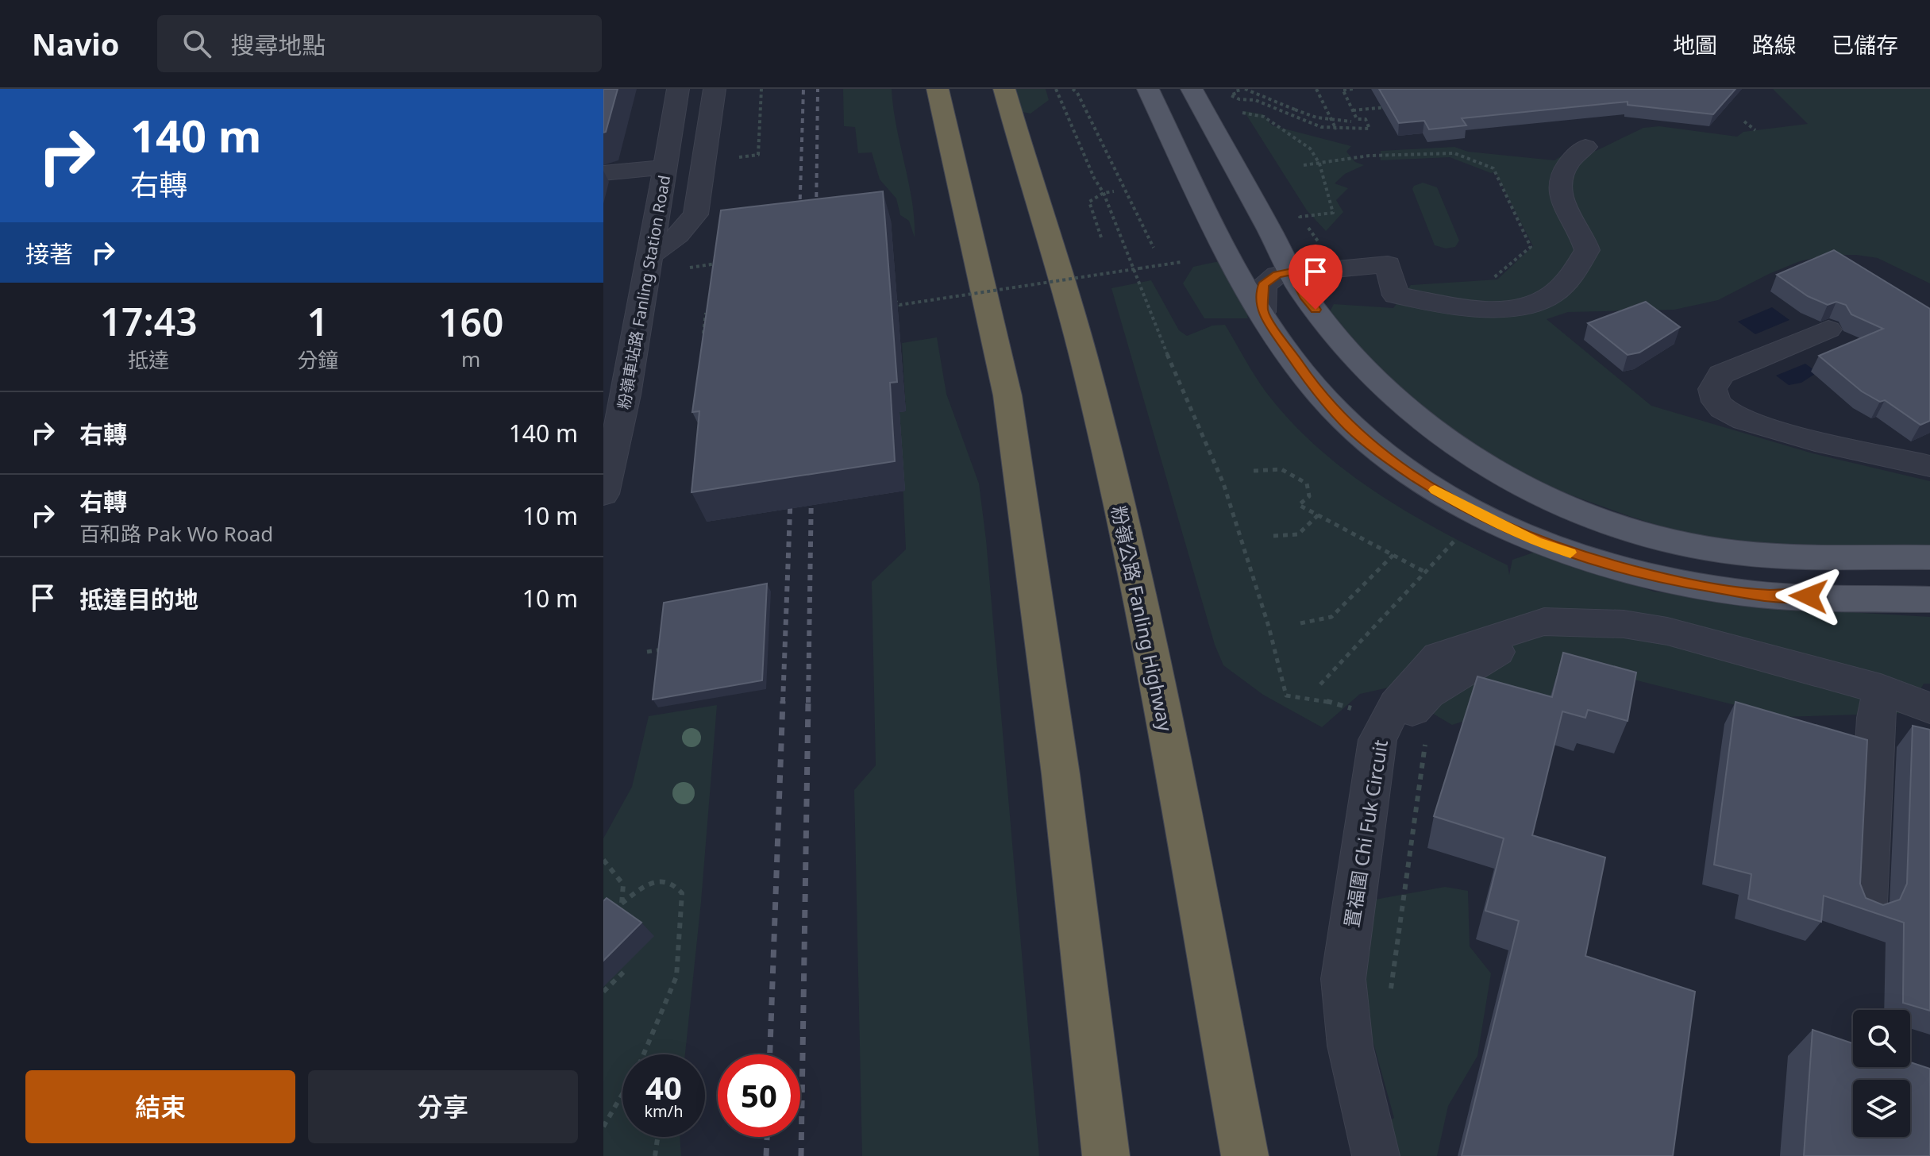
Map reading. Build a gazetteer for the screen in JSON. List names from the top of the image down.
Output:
{
  "streets": {
    "highway": ["粉嶺公路 Fanling Highway"],
    "street": ["粉嶺車站路 Fanling Station Road", "置福圍 Chi Fuk Circuit"]
  },
  "page": {
    "header": "Navio",
    "search": "搜尋地點",
    "nav": ["地圖", "路線", "已儲存"],
    "turn": ["140 m", "右轉"],
    "then": "接著",
    "eta": [
      "17:43",
      "抵達",
      "1",
      "分鐘",
      "160",
      "m"
    ],
    "list": [
      {
        "name": "右轉",
        "value": "140 m"
      },
      {
        "name": "右轉",
        "note": "百和路 Pak Wo Road",
        "value": "10 m"
      },
      {
        "name": "抵達目的地",
        "value": "10 m"
      }
    ],
    "speed": "40 km/h",
    "limit": "50",
    "buttons": ["結束", "分享"]
  }
}
